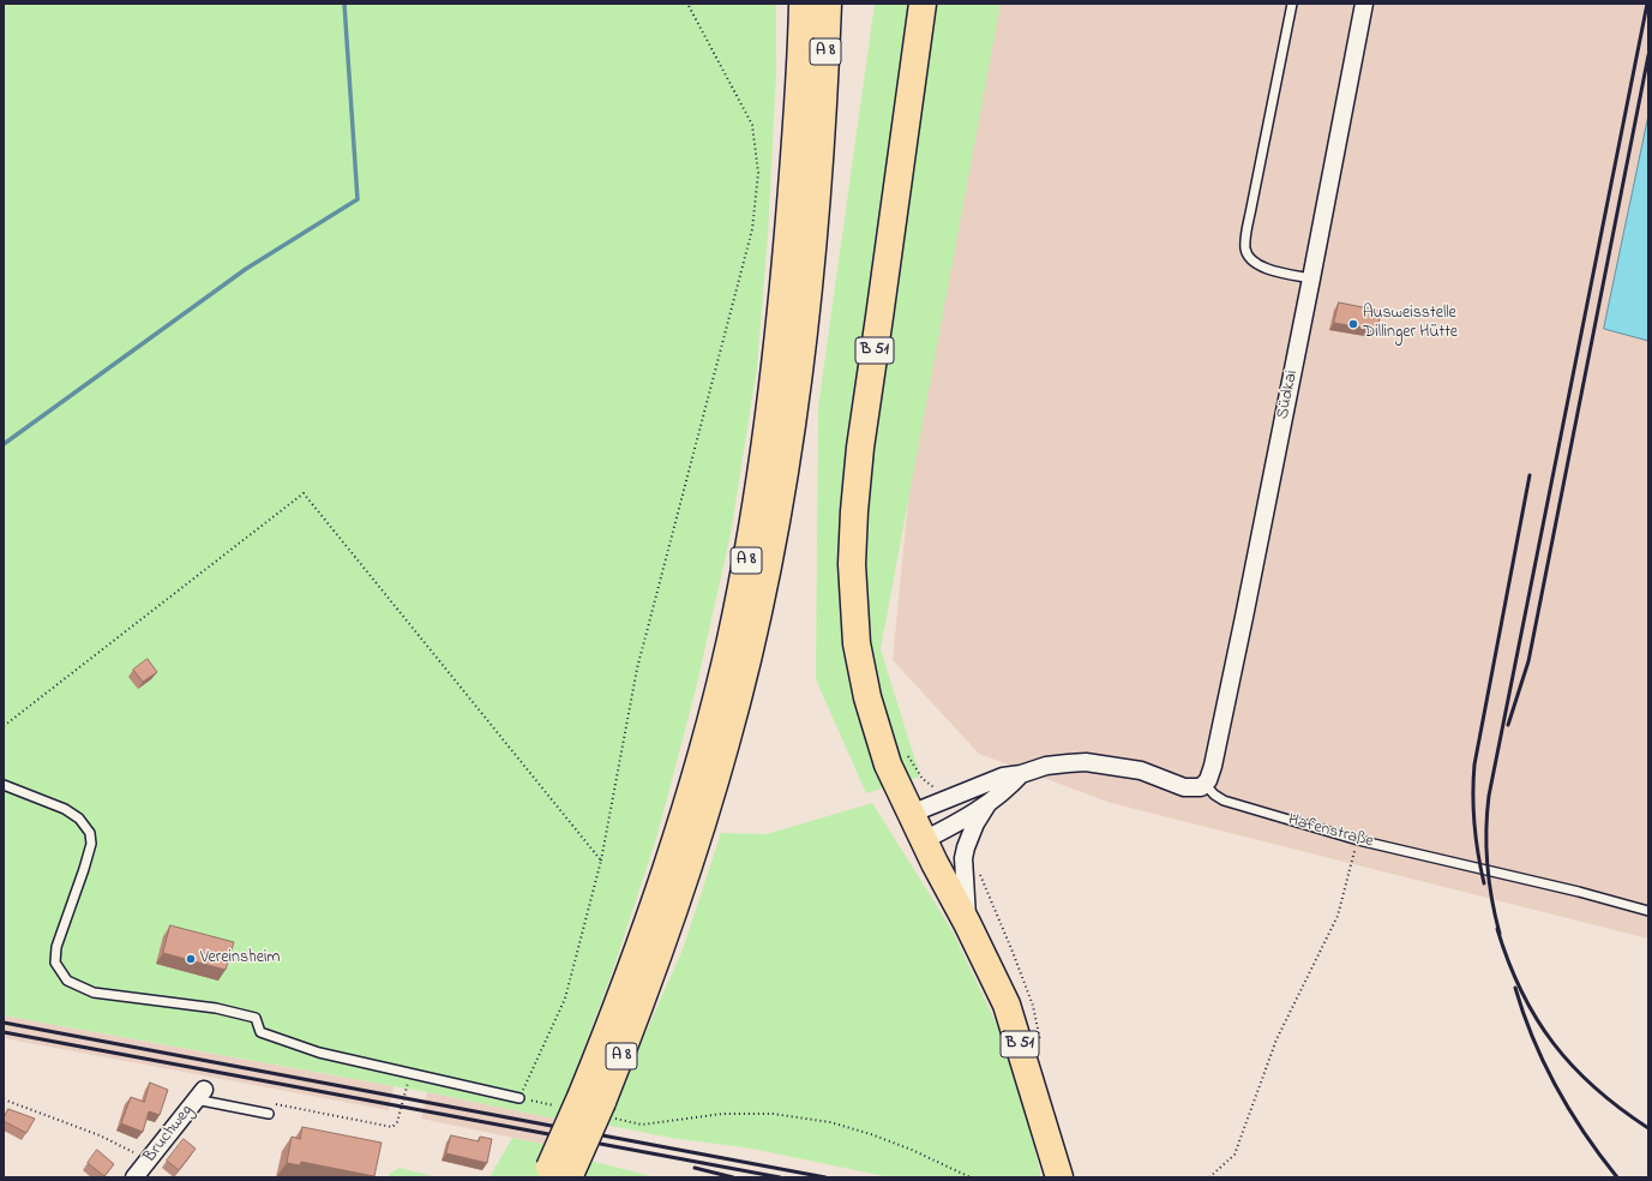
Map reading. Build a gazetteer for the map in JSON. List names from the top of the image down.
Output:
{
  "streets": {
    "main road": ["A 8", "B 51"],
    "street": ["Südkai", "Bruchweg"],
    "lane": ["Hafenstraße"]
  },
  "crossings": [
    ["Südkai", "Hafenstraße"]
  ],
  "places": ["Ausweisstelle Dillinger Hütte", "Vereinsheim"]
}
